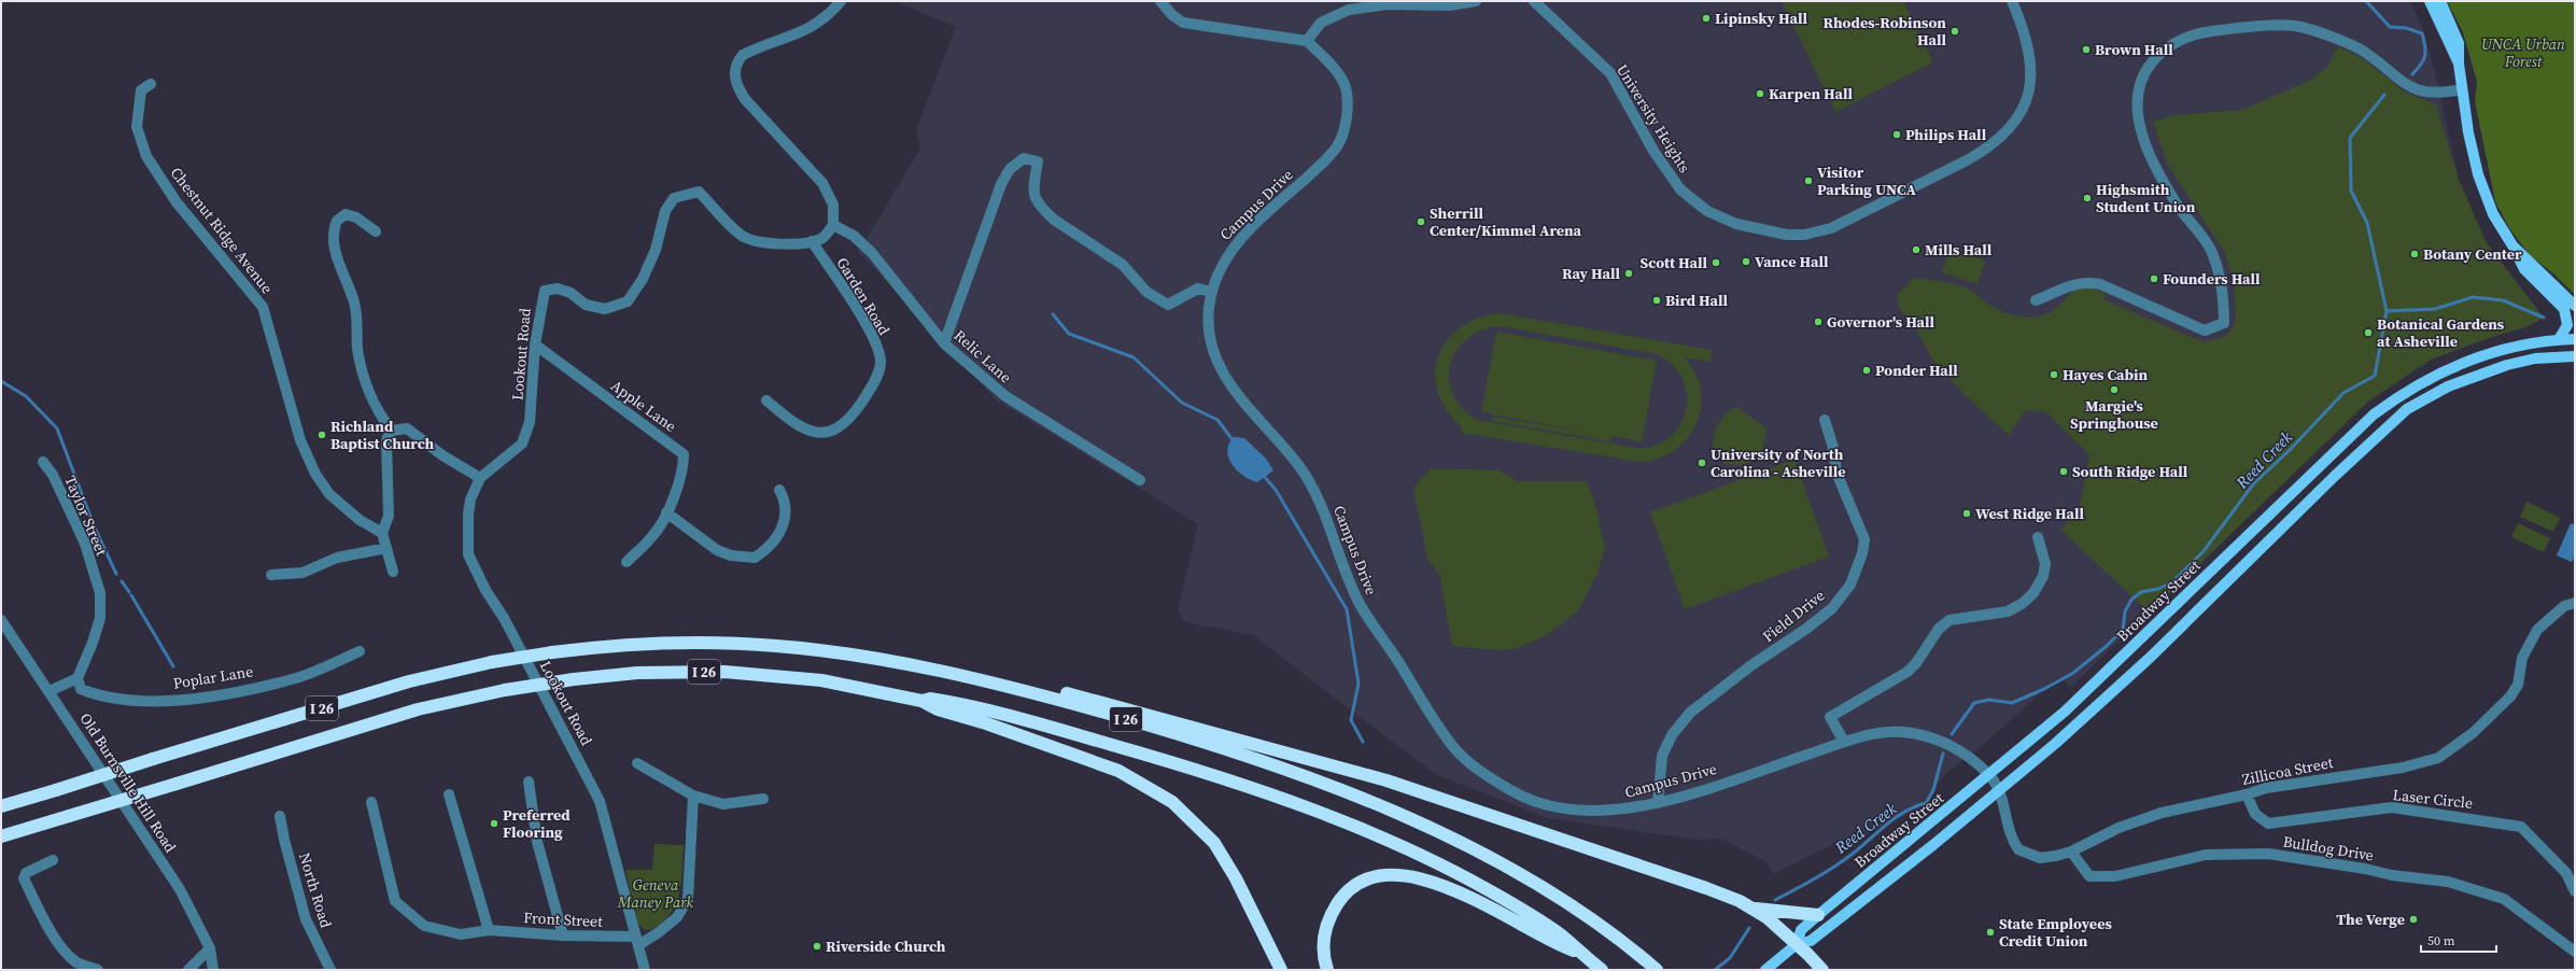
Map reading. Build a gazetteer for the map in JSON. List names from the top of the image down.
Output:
{
  "streets": {
    "highway": ["I 26"],
    "main road": ["Broadway Street"],
    "street": [
      "University Heights",
      "Campus Drive",
      "Chestnut Ridge Avenue",
      "Garden Road",
      "Lookout Road",
      "Relic Lane",
      "Apple Lane",
      "Taylor Street",
      "Field Drive",
      "Poplar Lane",
      "Zillicoa Street",
      "Old Burnsville Hill Road",
      "Laser Circle",
      "Bulldog Drive",
      "North Road",
      "Front Street"
    ]
  },
  "crossings": [
    ["Campus Drive", "Broadway Street"],
    ["Campus Drive", "Field Drive"],
    ["Campus Drive", "Zillicoa Street"],
    ["Garden Road", "Lookout Road"],
    ["Lookout Road", "Relic Lane"],
    ["Lookout Road", "Apple Lane"],
    ["Lookout Road", "Front Street"],
    ["Taylor Street", "Poplar Lane"],
    ["Broadway Street", "Zillicoa Street"],
    ["Zillicoa Street", "Laser Circle"],
    ["Zillicoa Street", "Bulldog Drive"]
  ],
  "water": ["Reed Creek"],
  "parks": ["UNCA Urban Forest", "Geneva Maney Park"],
  "places": [
    "Lipinsky Hall",
    "Rhodes-Robinson Hall",
    "Brown Hall",
    "Karpen Hall",
    "Philips Hall",
    "Visitor Parking UNCA",
    "Highsmith Student Union",
    "Sherrill Center/Kimmel Arena",
    "Mills Hall",
    "Botany Center",
    "Vance Hall",
    "Scott Hall",
    "Ray Hall",
    "Founders Hall",
    "Bird Hall",
    "Governor's Hall",
    "Botanical Gardens at Asheville",
    "Ponder Hall",
    "Hayes Cabin",
    "Margie's Springhouse",
    "Richland Baptist Church",
    "University of North Carolina - Asheville",
    "South Ridge Hall",
    "West Ridge Hall",
    "Preferred Flooring",
    "The Verge",
    "State Employees Credit Union",
    "Riverside Church"
  ],
  "scale_bar": "50 m"
}
